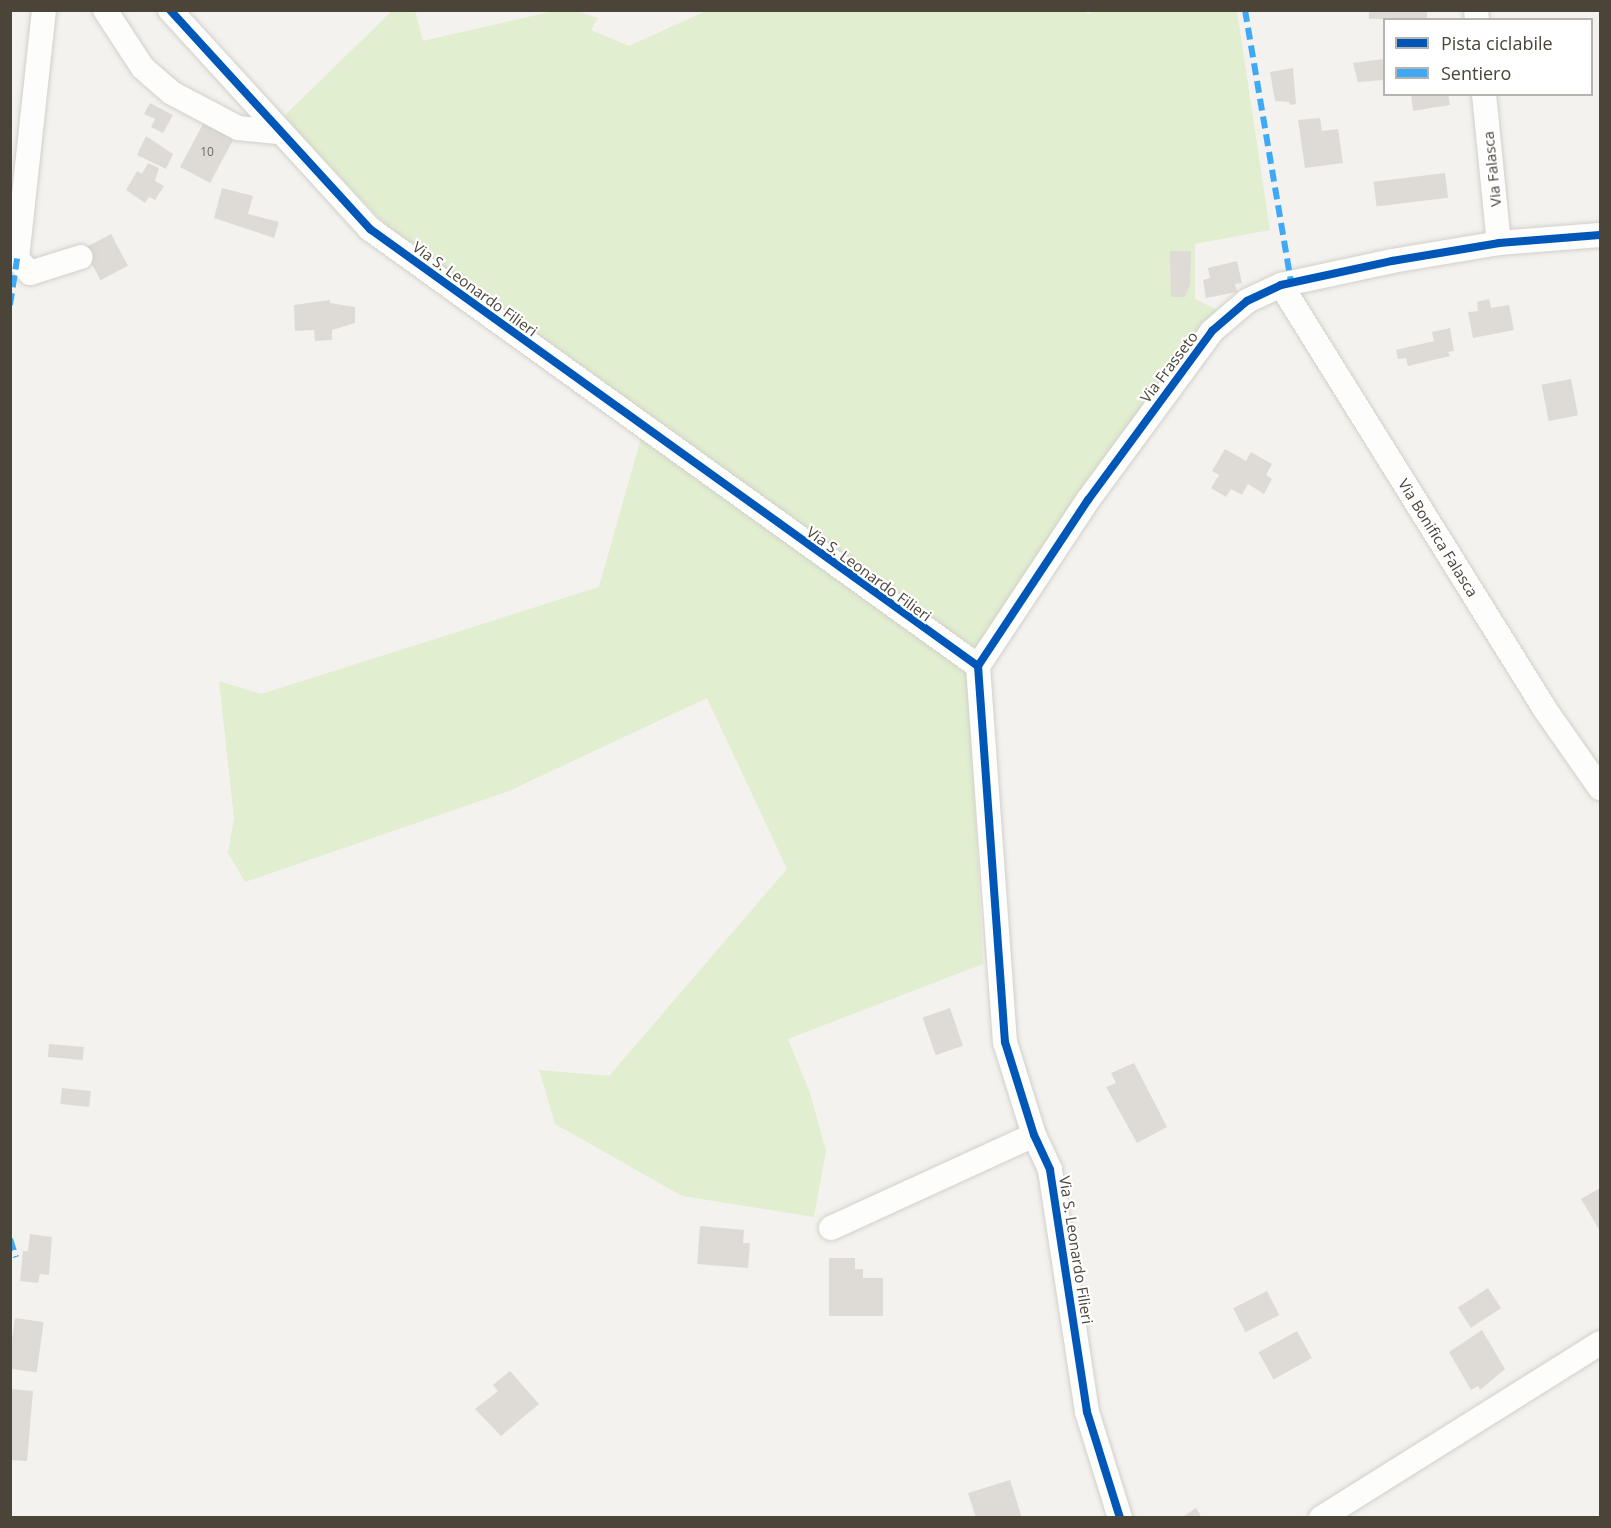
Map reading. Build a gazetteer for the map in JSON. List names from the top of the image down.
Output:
{
  "streets": {
    "street": [
      "Via Falasca",
      "Via S. Leonardo Filieri",
      "Via Frasseto",
      "Via Bonifica Falasca"
    ]
  },
  "crossings": [
    ["Via Falasca", "Via Frasseto"],
    ["Via S. Leonardo Filieri", "Via Frasseto"],
    ["Via Frasseto", "Via Bonifica Falasca"]
  ],
  "house_numbers": ["10"],
  "legend": ["Pista ciclabile", "Sentiero"]
}
